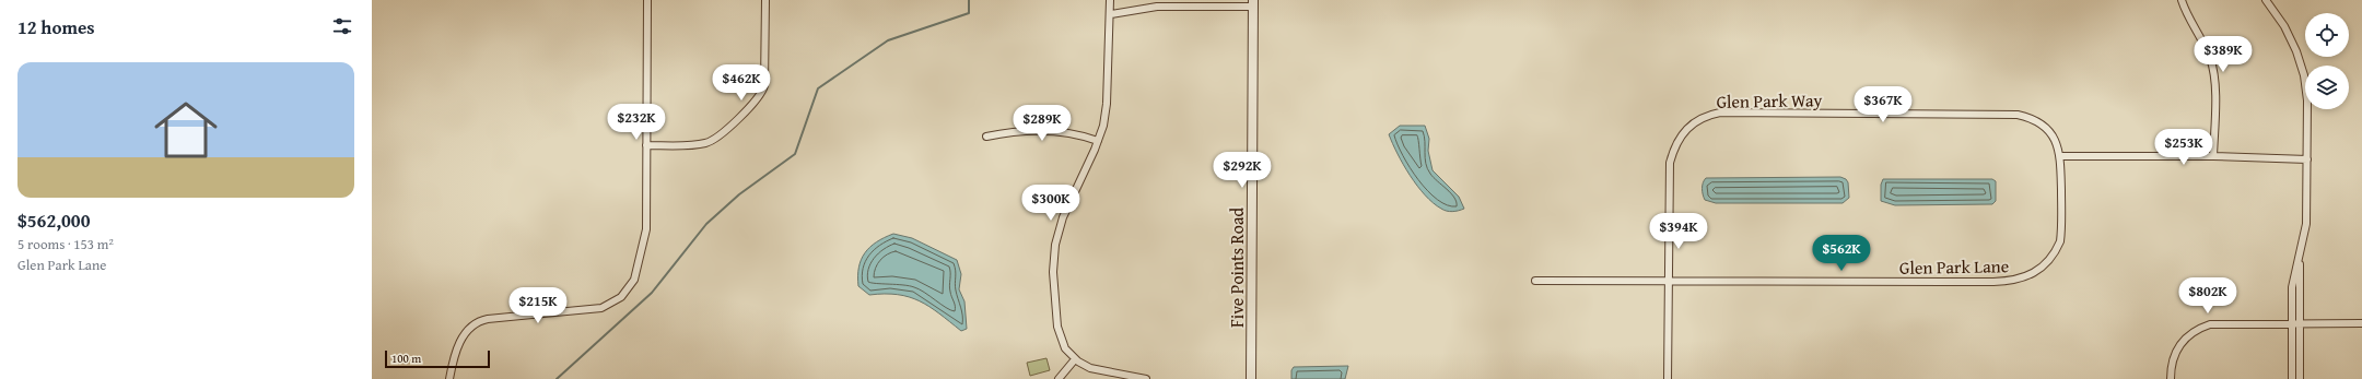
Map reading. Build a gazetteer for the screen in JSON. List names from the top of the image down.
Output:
{
  "streets": {
    "street": ["Glen Park Way", "Glen Park Lane", "Five Points Road"]
  },
  "crossings": [
    ["Glen Park Way", "Glen Park Lane"]
  ],
  "scale_bar": "100 m",
  "page": {
    "heading": "12 homes",
    "price": [
      "$389K",
      "$462K",
      "$367K",
      "$232K",
      "$289K",
      "$253K",
      "$292K",
      "$300K",
      "$394K",
      "$562K",
      "$802K",
      "$215K"
    ],
    "list": [
      {
        "name": "$562,000",
        "note": "5 rooms · 153 m² · Glen Park Lane"
      }
    ],
    "scale": "100 m"
  }
}
